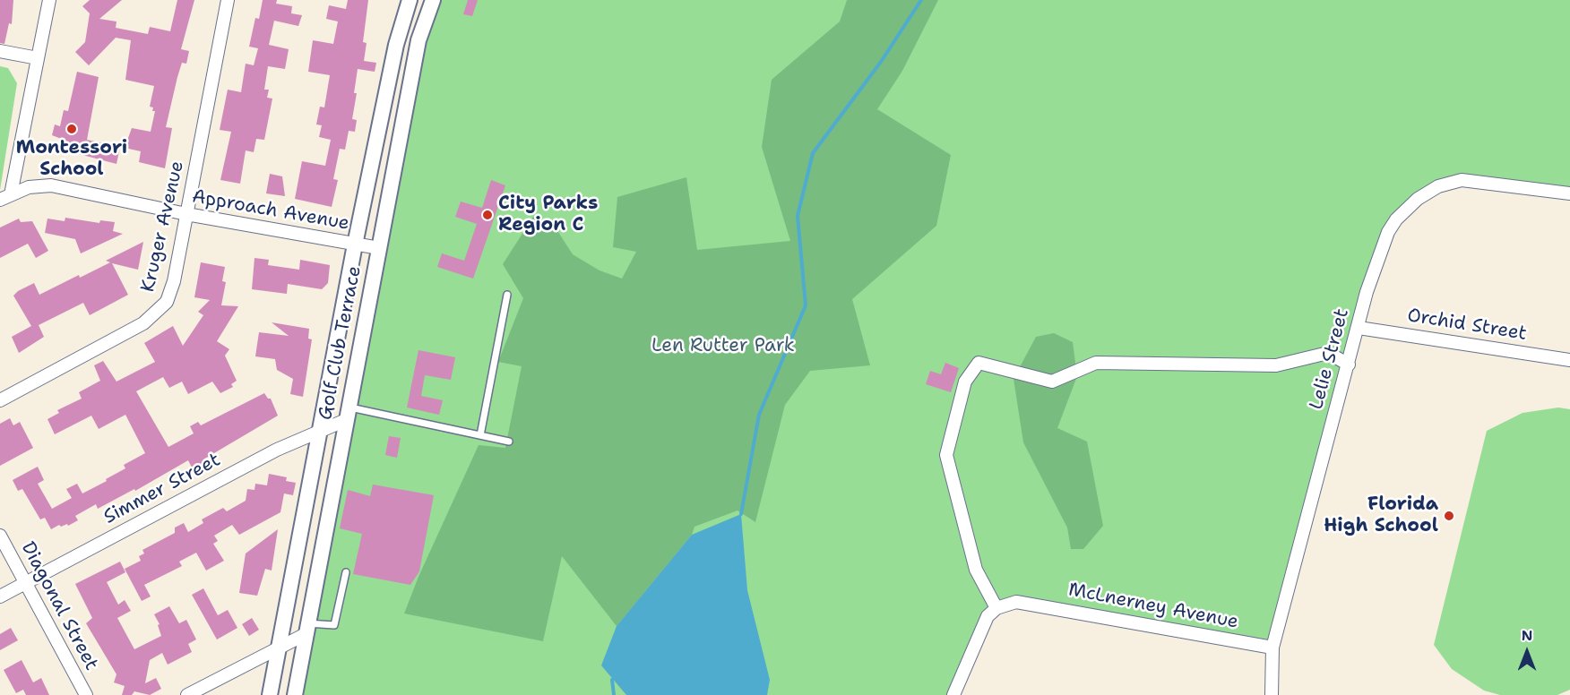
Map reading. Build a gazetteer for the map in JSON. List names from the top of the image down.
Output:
{
  "streets": {
    "street": [
      "Approach Avenue",
      "Kruger Avenue",
      "Orchid Street",
      "Golf Club Terrace",
      "Lelie Street",
      "Simmer Street",
      "Diagonal Street",
      "McLnerney Avenue"
    ]
  },
  "crossings": [
    ["Approach Avenue", "Kruger Avenue"],
    ["Approach Avenue", "Golf Club Terrace"],
    ["Orchid Street", "Lelie Street"],
    ["Golf Club Terrace", "Simmer Street"],
    ["Lelie Street", "McLnerney Avenue"],
    ["Simmer Street", "Diagonal Street"]
  ],
  "parks": ["Len Rutter Park"],
  "places": ["Montessori School", "City Parks Region C", "Florida High School"],
  "north": "top"
}
